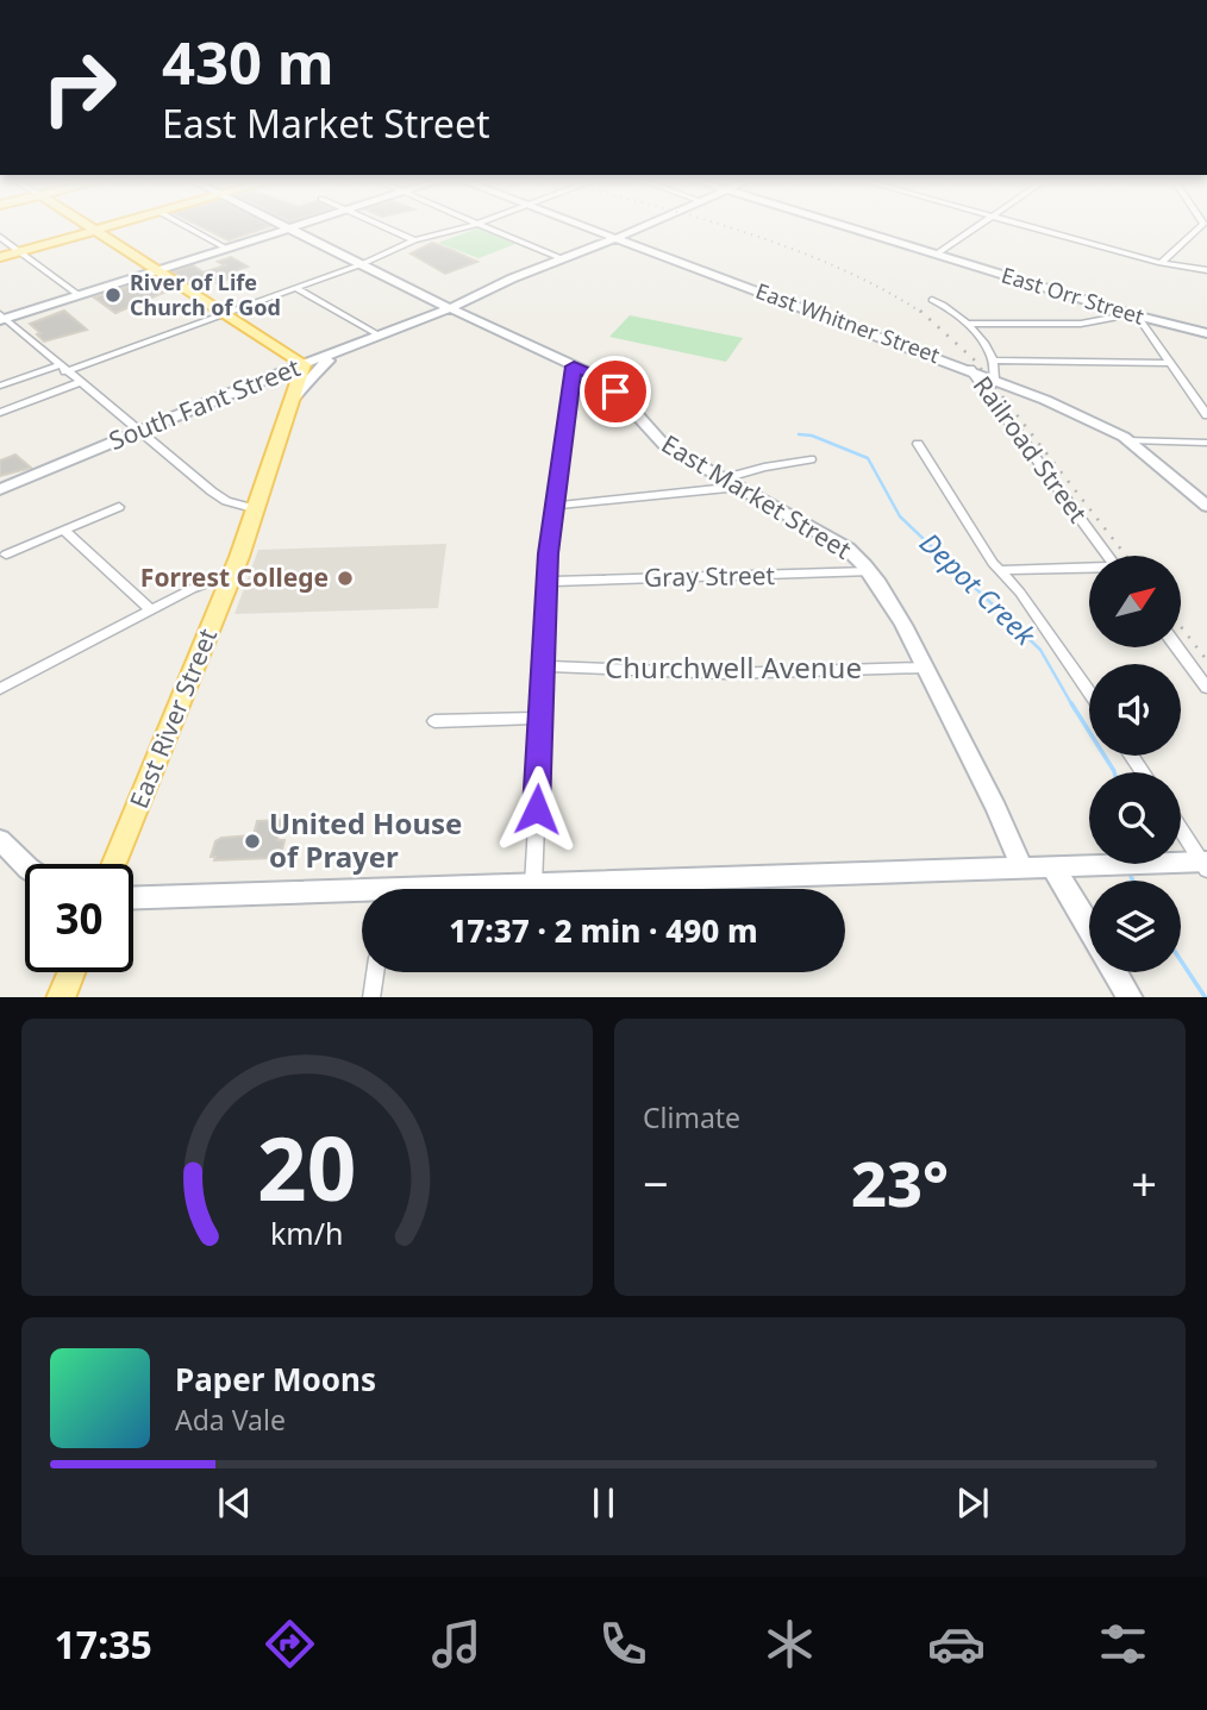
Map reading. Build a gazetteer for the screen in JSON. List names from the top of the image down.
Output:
{
  "streets": {
    "main road": ["South Fant Street", "East River Street"],
    "street": [
      "East Orr Street",
      "East Whitner Street",
      "Railroad Street",
      "East Market Street",
      "Gray Street",
      "Churchwell Avenue"
    ]
  },
  "crossings": [
    ["East Whitner Street", "South Fant Street"],
    ["East Whitner Street", "Railroad Street"],
    ["South Fant Street", "East Market Street"],
    ["South Fant Street", "East River Street"],
    ["East Market Street", "Gray Street"],
    ["East Market Street", "Churchwell Avenue"]
  ],
  "water": ["Depot Creek"],
  "places": ["River of Life Church of God", "Forrest College", "United House of Prayer"],
  "north": "top right",
  "page": {
    "turn": ["430 m", "East Market Street"],
    "limit": "30",
    "trip": "17:37 · 2 min · 490 m",
    "tile": "Climate",
    "heat": ["−", "23°", "+"],
    "song": ["Paper Moons", "Ada Vale"],
    "tabs": "17:35",
    "gauge": ["20", "km/h"]
  }
}
